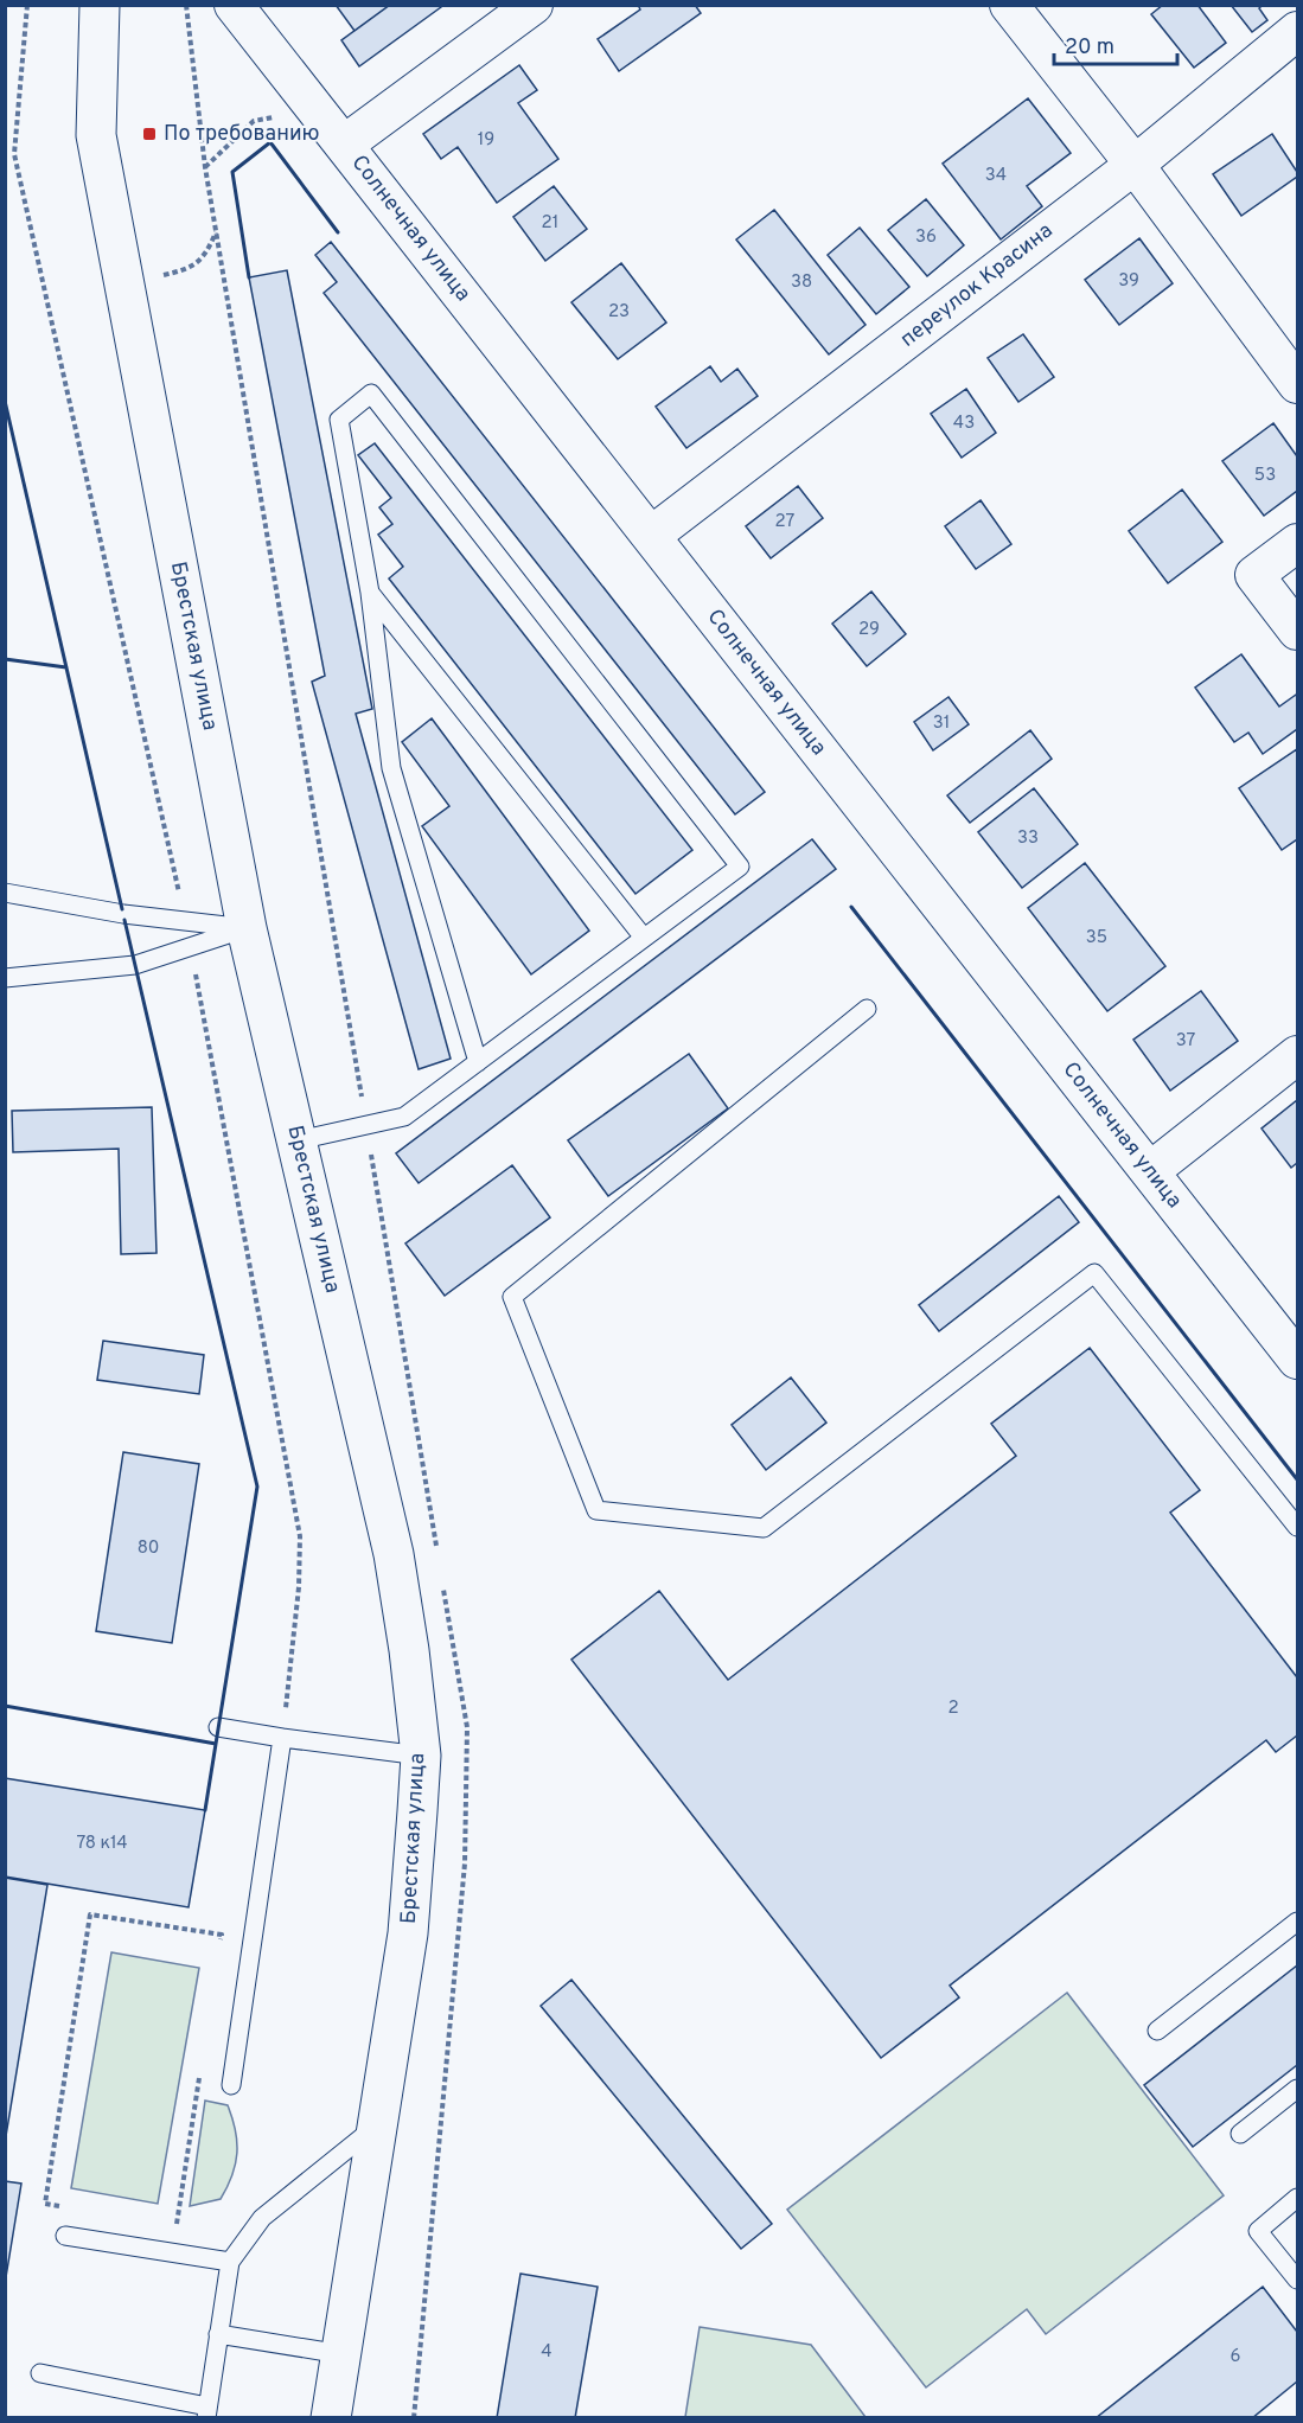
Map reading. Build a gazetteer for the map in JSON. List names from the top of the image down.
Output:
{
  "streets": {
    "street": ["Солнечная улица", "переулок Красина", "Брестская улица"]
  },
  "crossings": [
    ["Солнечная улица", "переулок Красина"]
  ],
  "places": {
    "transit": ["По требованию"]
  },
  "house_numbers": [
    "19",
    "34",
    "21",
    "36",
    "39",
    "38",
    "23",
    "43",
    "53",
    "27",
    "29",
    "31",
    "33",
    "35",
    "37",
    "80",
    "2",
    "78 к14",
    "4",
    "6"
  ],
  "scale_bar": "20 m"
}
